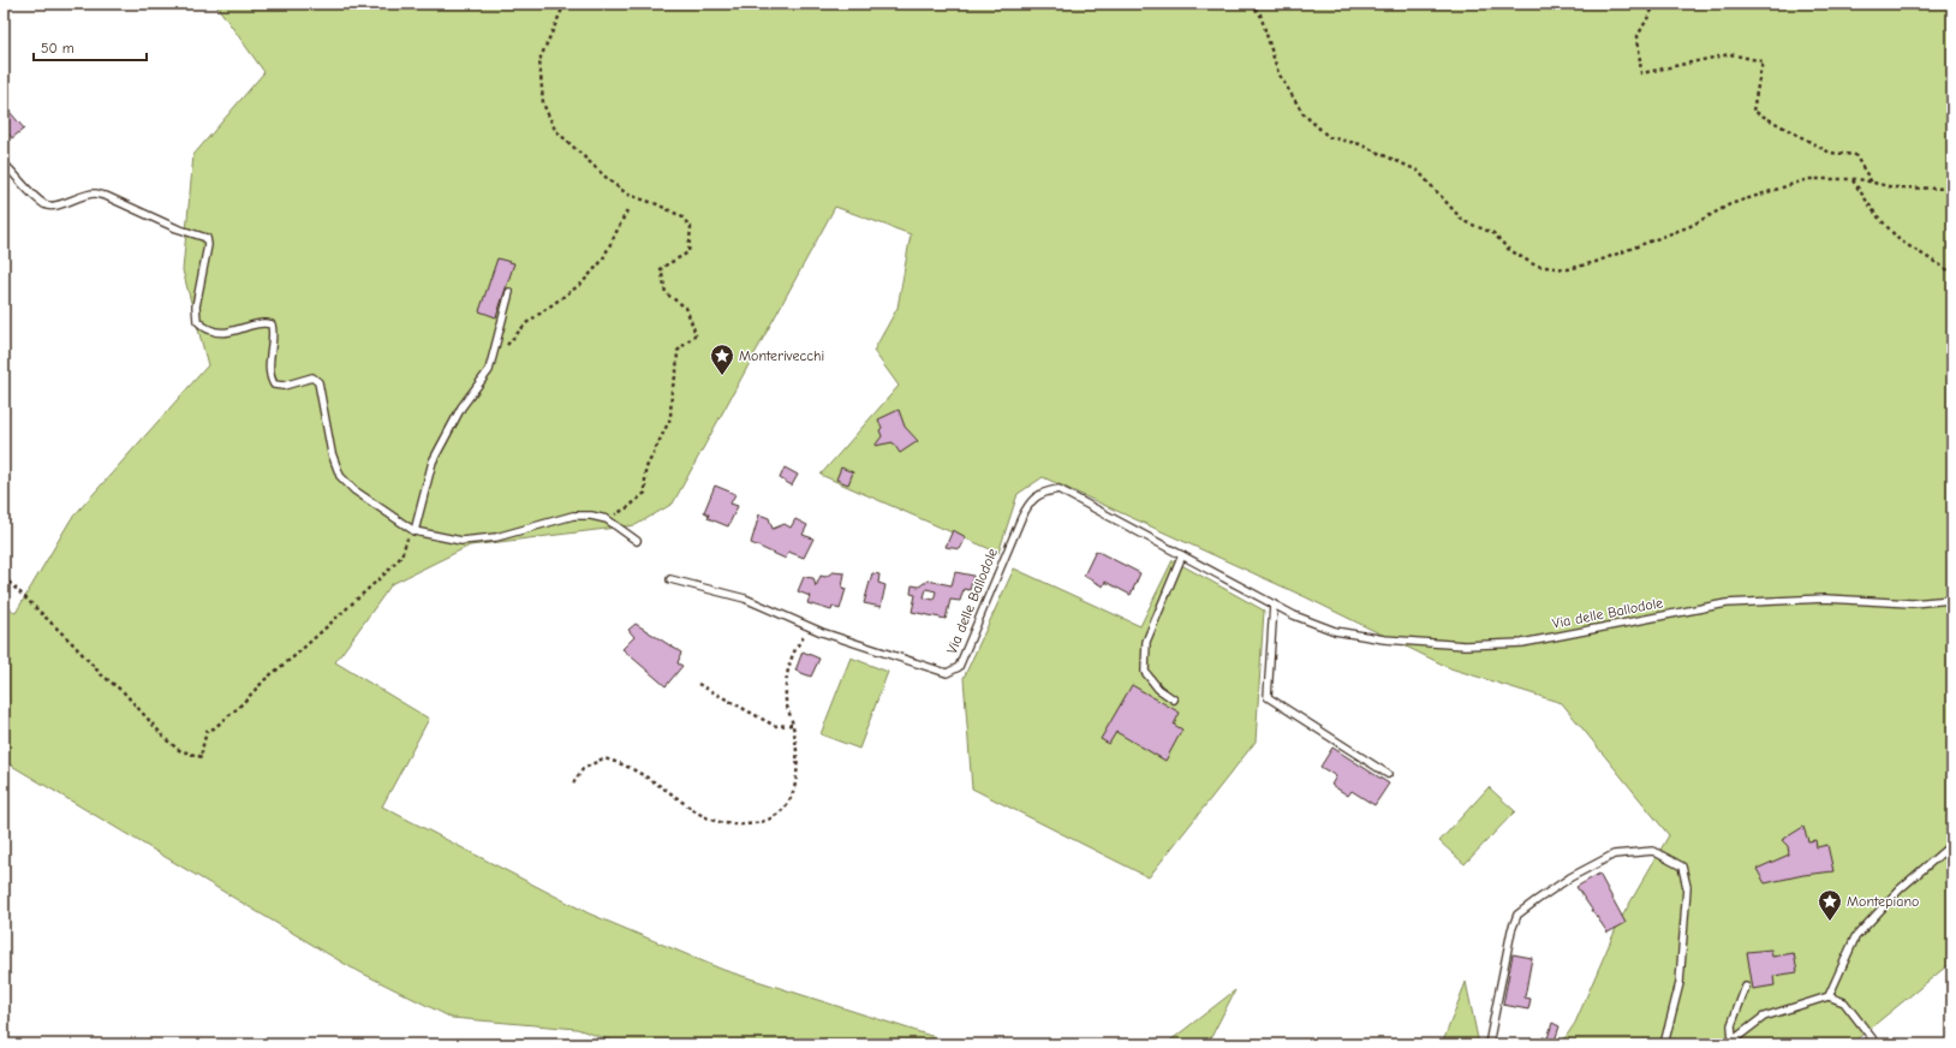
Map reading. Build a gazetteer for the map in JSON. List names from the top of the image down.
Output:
{
  "streets": {
    "lane": ["Via delle Ballodole"]
  },
  "places": {
    "place": ["Monterivecchi", "Montepiano"]
  },
  "scale_bar": "50 m"
}
